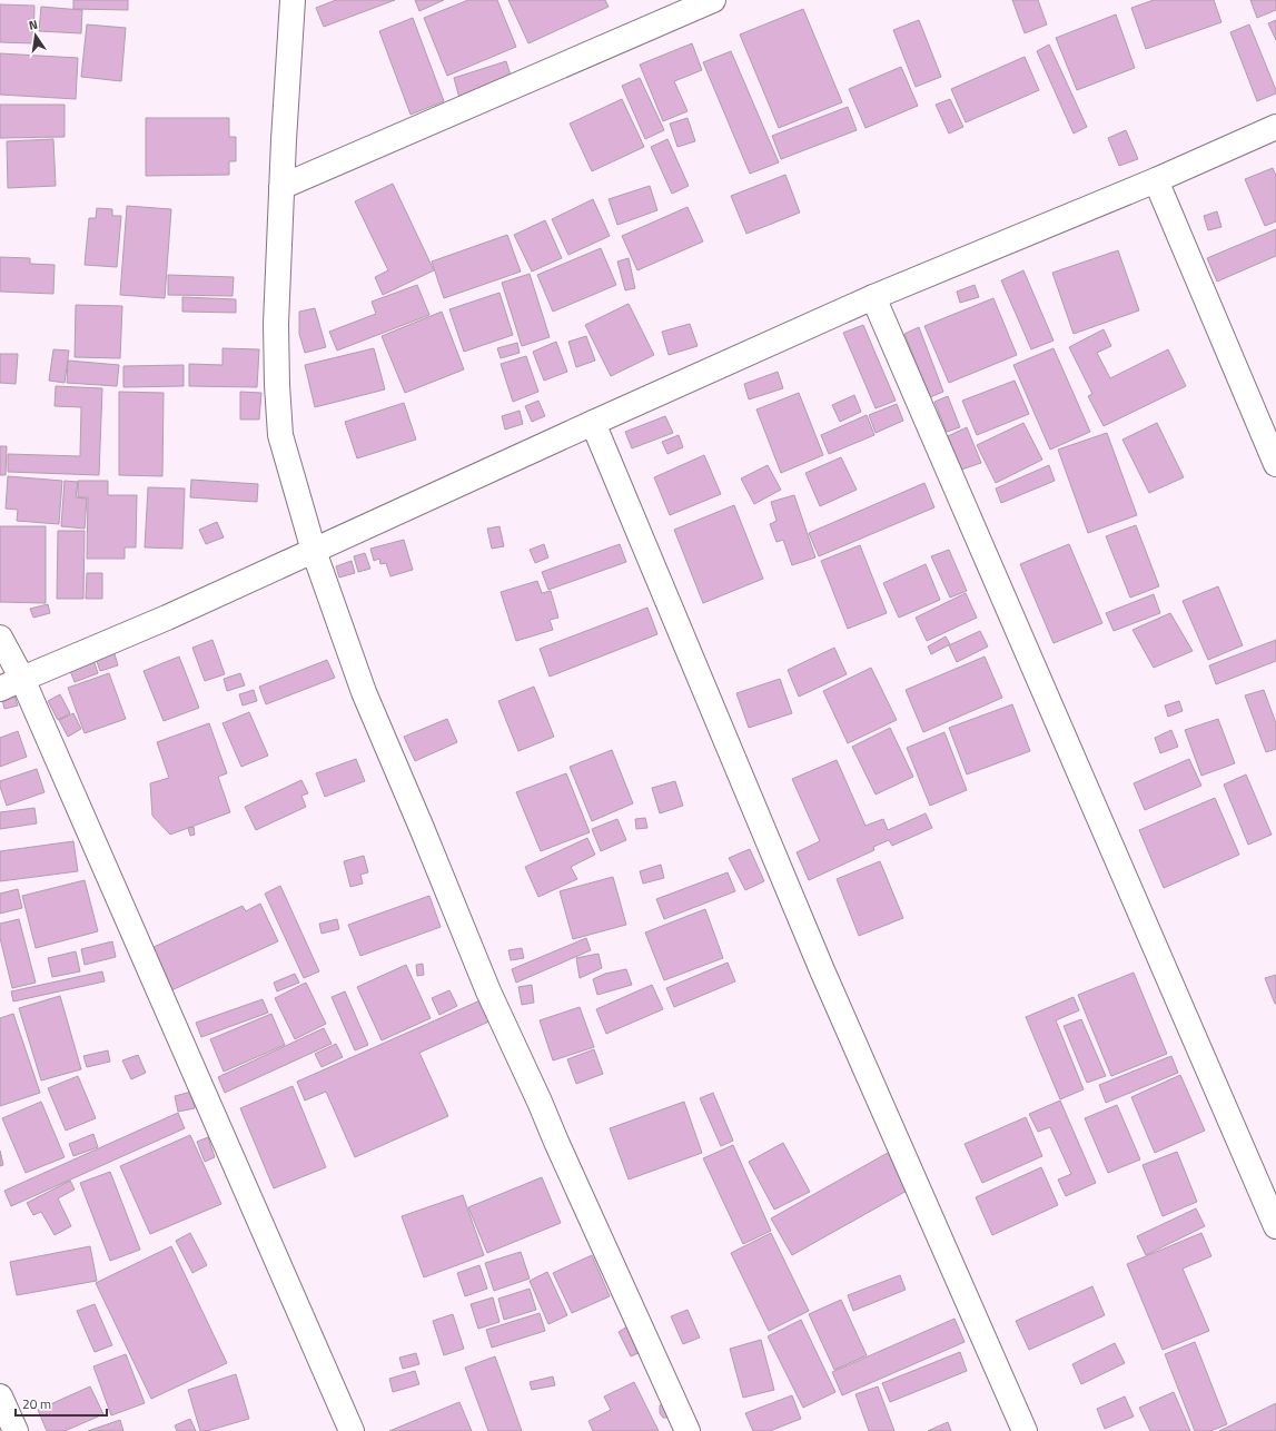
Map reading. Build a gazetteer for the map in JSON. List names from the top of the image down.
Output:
{
  "scale_bar": "20 m",
  "north": "top"
}
